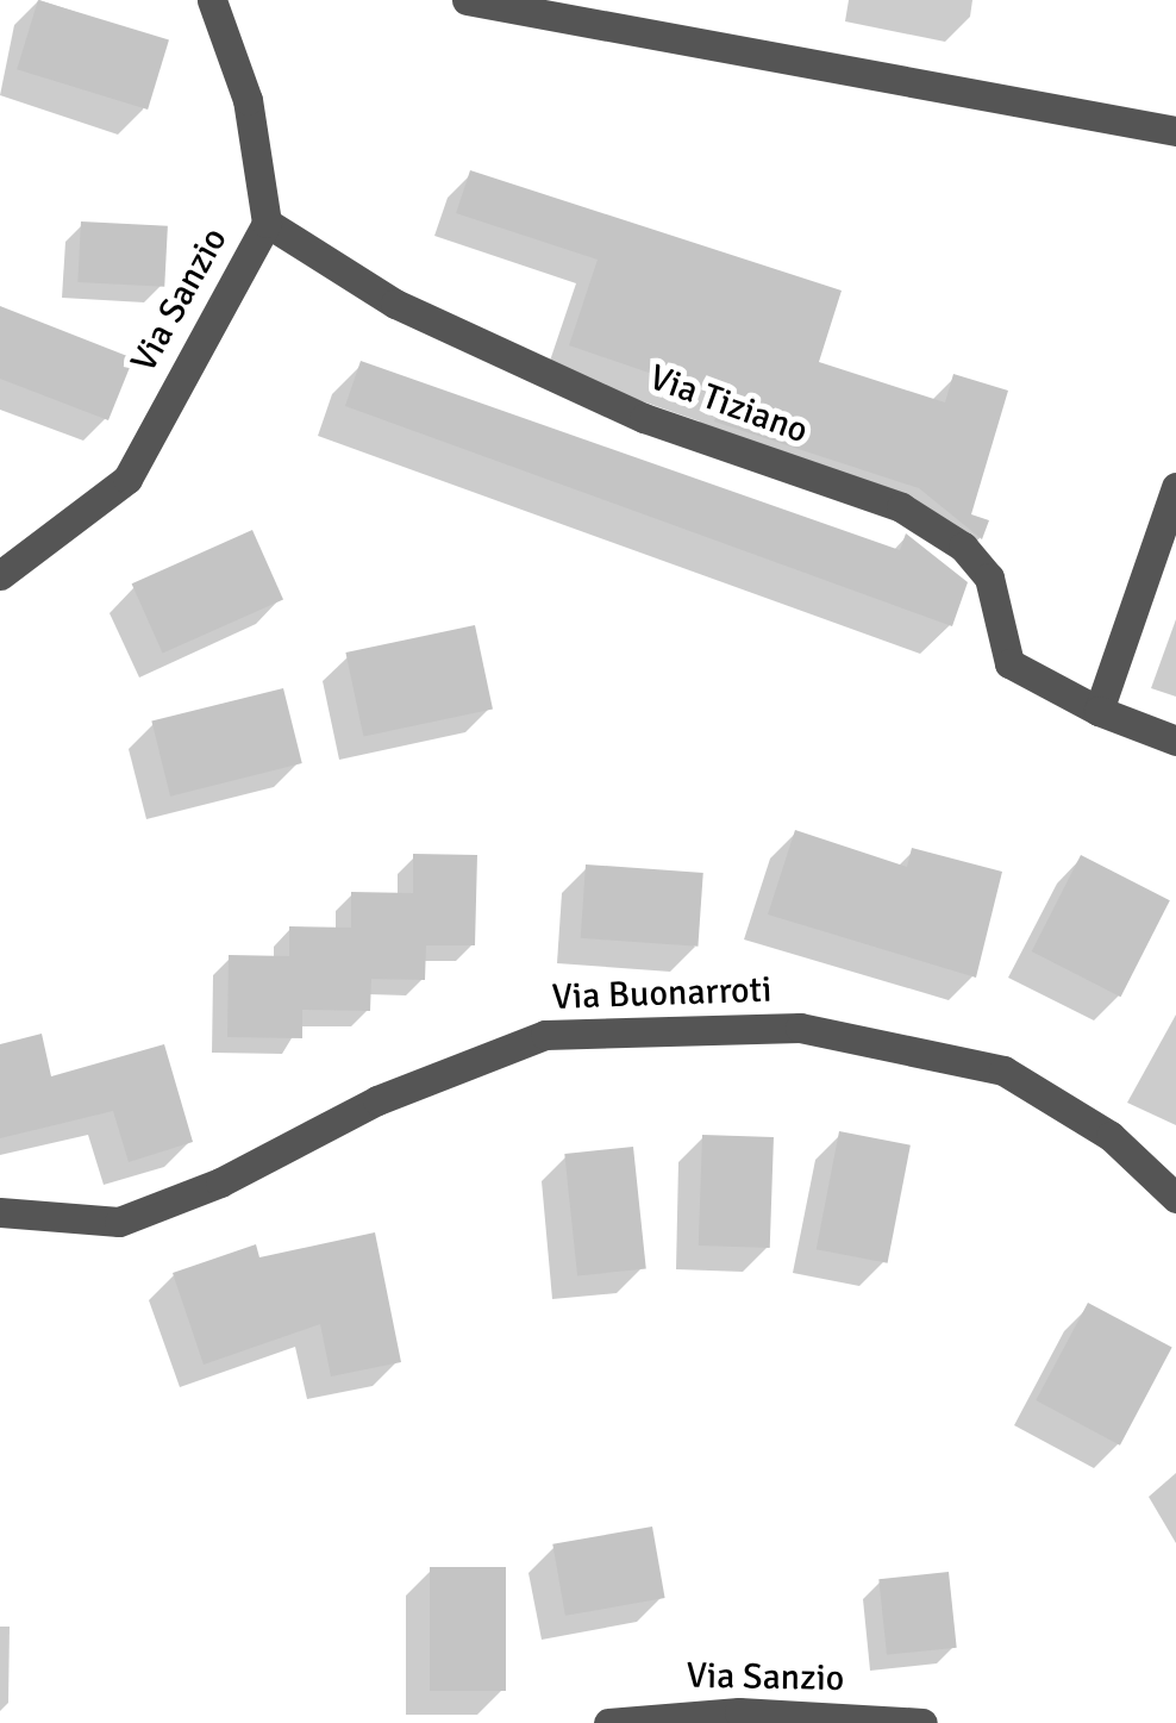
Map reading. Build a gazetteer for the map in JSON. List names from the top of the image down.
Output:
{
  "streets": {
    "street": ["Via Sanzio", "Via Tiziano", "Via Buonarroti"]
  },
  "crossings": [
    ["Via Sanzio", "Via Tiziano"]
  ]
}
